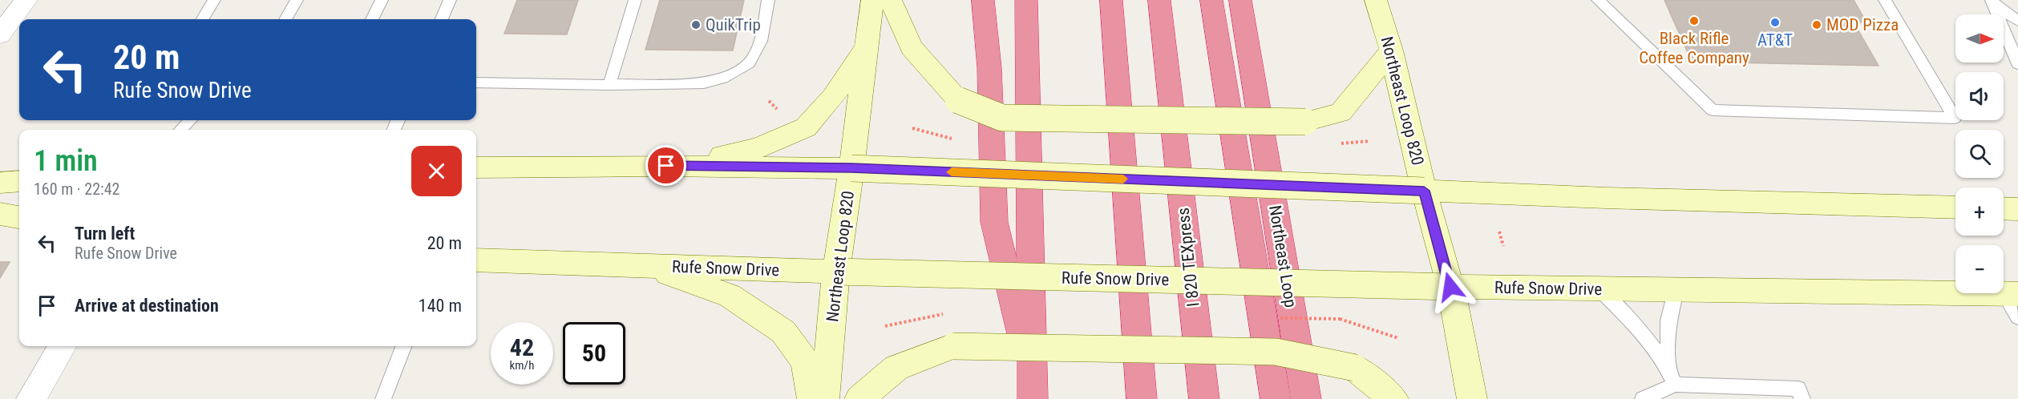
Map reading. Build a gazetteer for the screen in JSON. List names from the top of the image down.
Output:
{
  "streets": {
    "highway": ["Northeast Loop", "I 820 TEXpress"],
    "main road": ["Northeast Loop 820", "Rufe Snow Drive"]
  },
  "crossings": [
    ["Northeast Loop 820", "Rufe Snow Drive"]
  ],
  "places": [
    "Black Rifle Coffee Company",
    "AT&T",
    "QuikTrip",
    "MOD Pizza"
  ],
  "north": "right",
  "page": {
    "map_buttons": ["+", "−"],
    "turn": ["20 m", "Rufe Snow Drive"],
    "heading": ["1 min", "160 m · 22:42"],
    "list": [
      {
        "name": "Turn left",
        "note": "Rufe Snow Drive",
        "value": "20 m"
      },
      {
        "name": "Arrive at destination",
        "value": "140 m"
      }
    ],
    "speed": "42 km/h",
    "limit": "50"
  }
}
